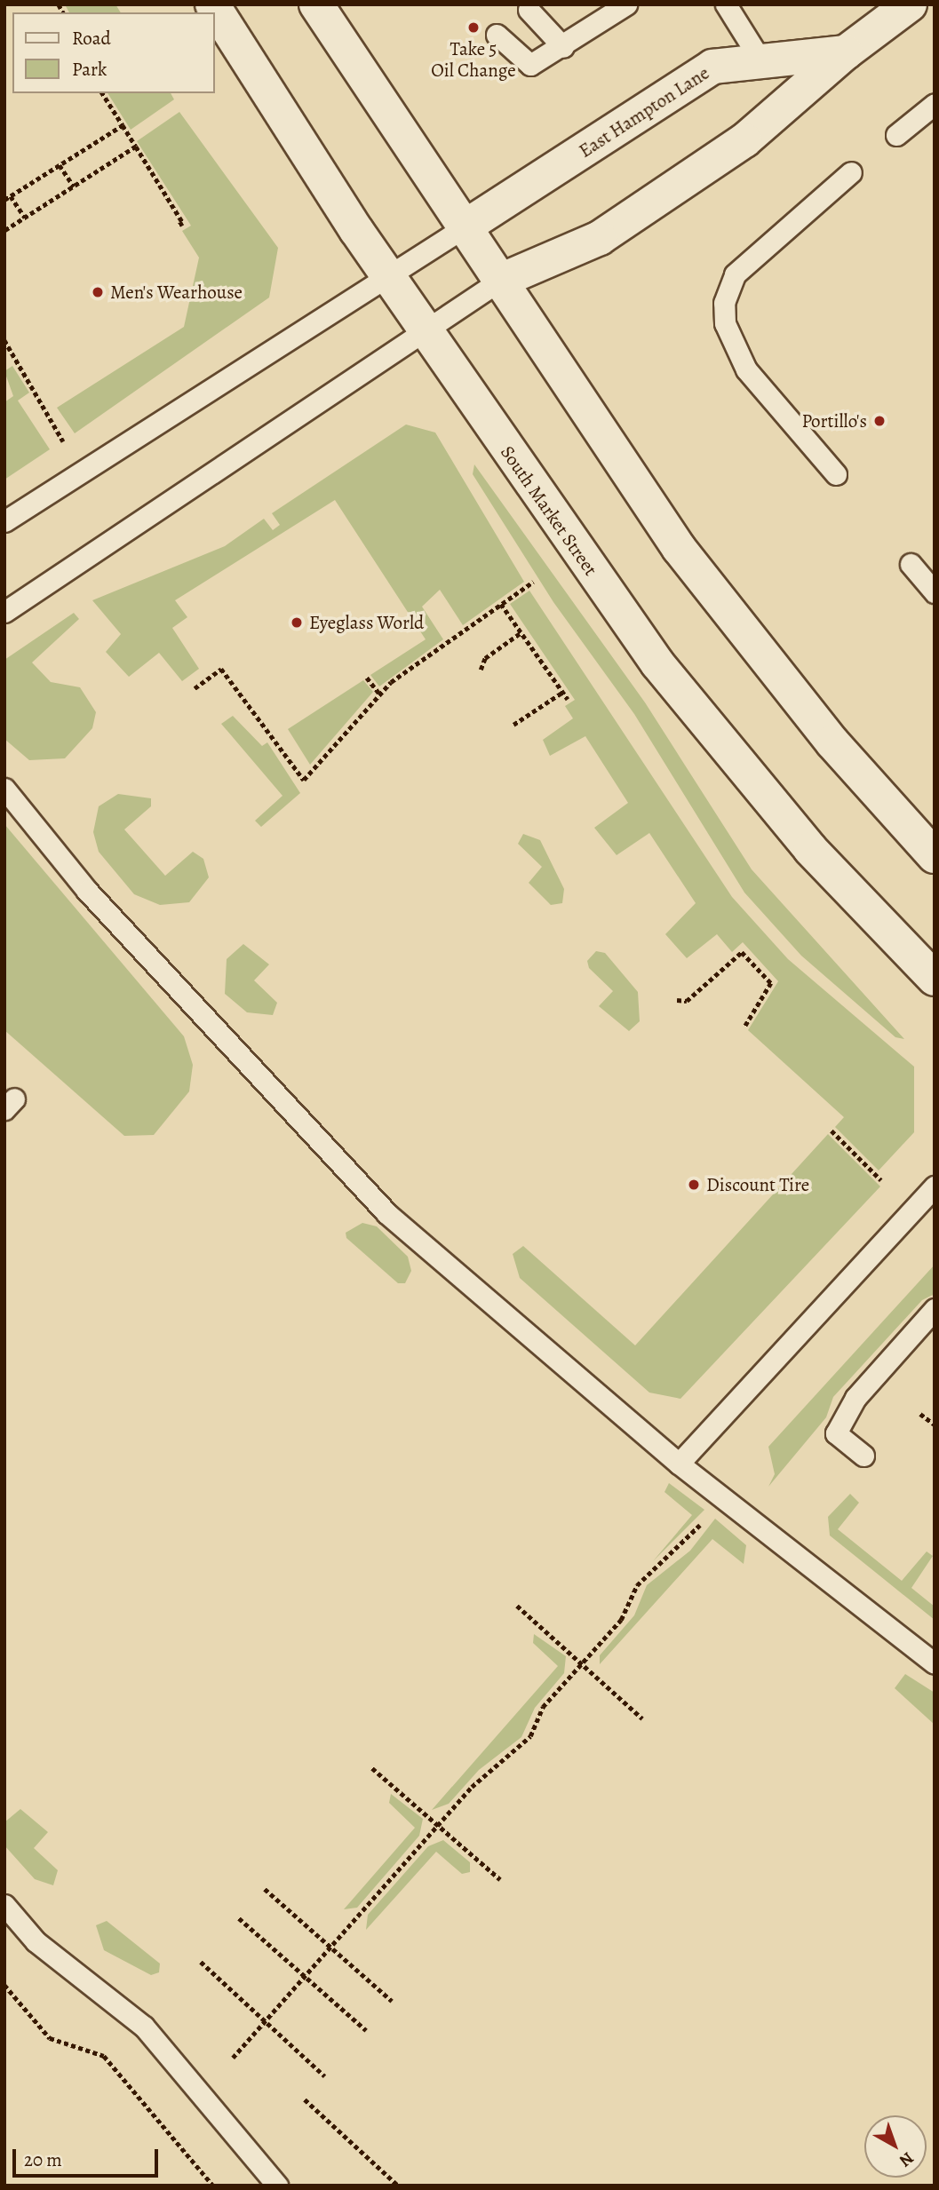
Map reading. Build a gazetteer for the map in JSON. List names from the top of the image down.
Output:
{
  "streets": {
    "street": ["East Hampton Lane", "South Market Street"]
  },
  "places": [
    "Take 5 Oil Change",
    "Men's Wearhouse",
    "Portillo's",
    "Eyeglass World",
    "Discount Tire"
  ],
  "legend": ["Road", "Park"],
  "scale_bar": "20 m",
  "north": "bottom right"
}
